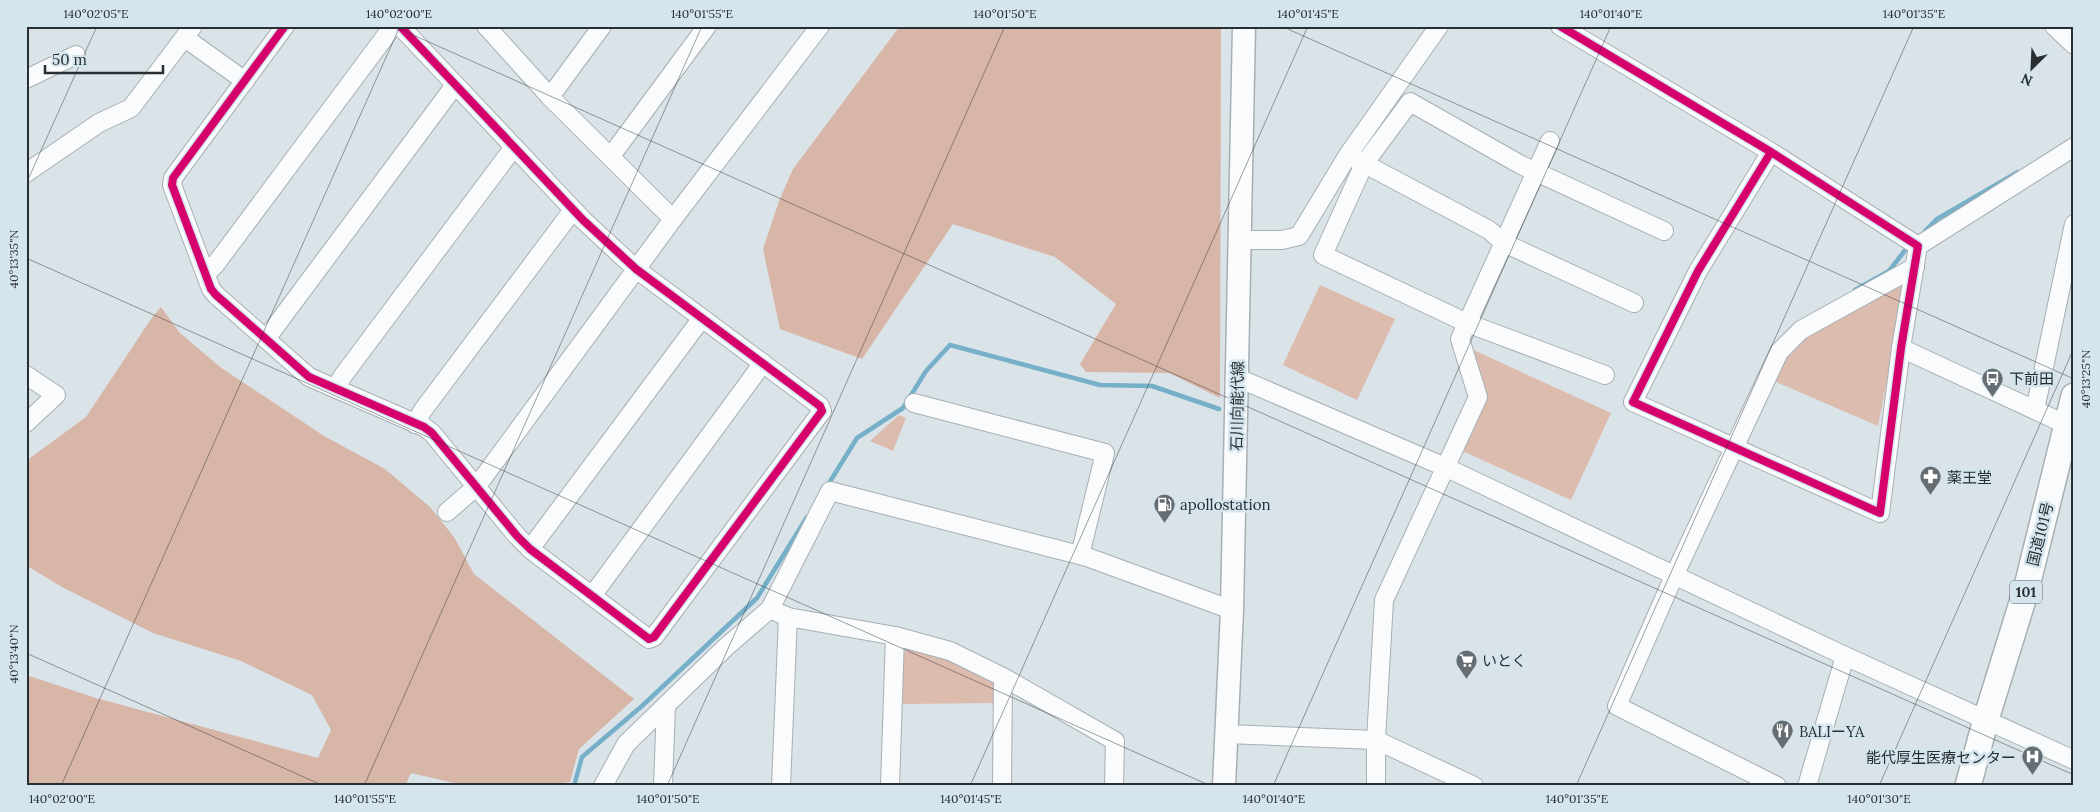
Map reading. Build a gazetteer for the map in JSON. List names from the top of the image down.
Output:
{
  "streets": {
    "highway": ["国道101号", "101"],
    "main road": ["石川向能代線"]
  },
  "places": {
    "bus stop": ["下前田"],
    "pharmacy": ["薬王堂"],
    "fuel station": ["apollostation"],
    "supermarket": ["いとく"],
    "restaurant": ["BALIーYA"],
    "hospital": ["能代厚生医療センター"]
  },
  "scale_bar": "50 m",
  "north": "bottom left",
  "coordinates": [
    "140°02'05\"E",
    "140°02'00\"E",
    "140°01'55\"E",
    "140°01'50\"E",
    "140°01'45\"E",
    "140°01'40\"E",
    "140°01'35\"E",
    "40°13'35\"N",
    "40°13'25\"N",
    "40°13'40\"N",
    "140°01'30\"E"
  ]
}
